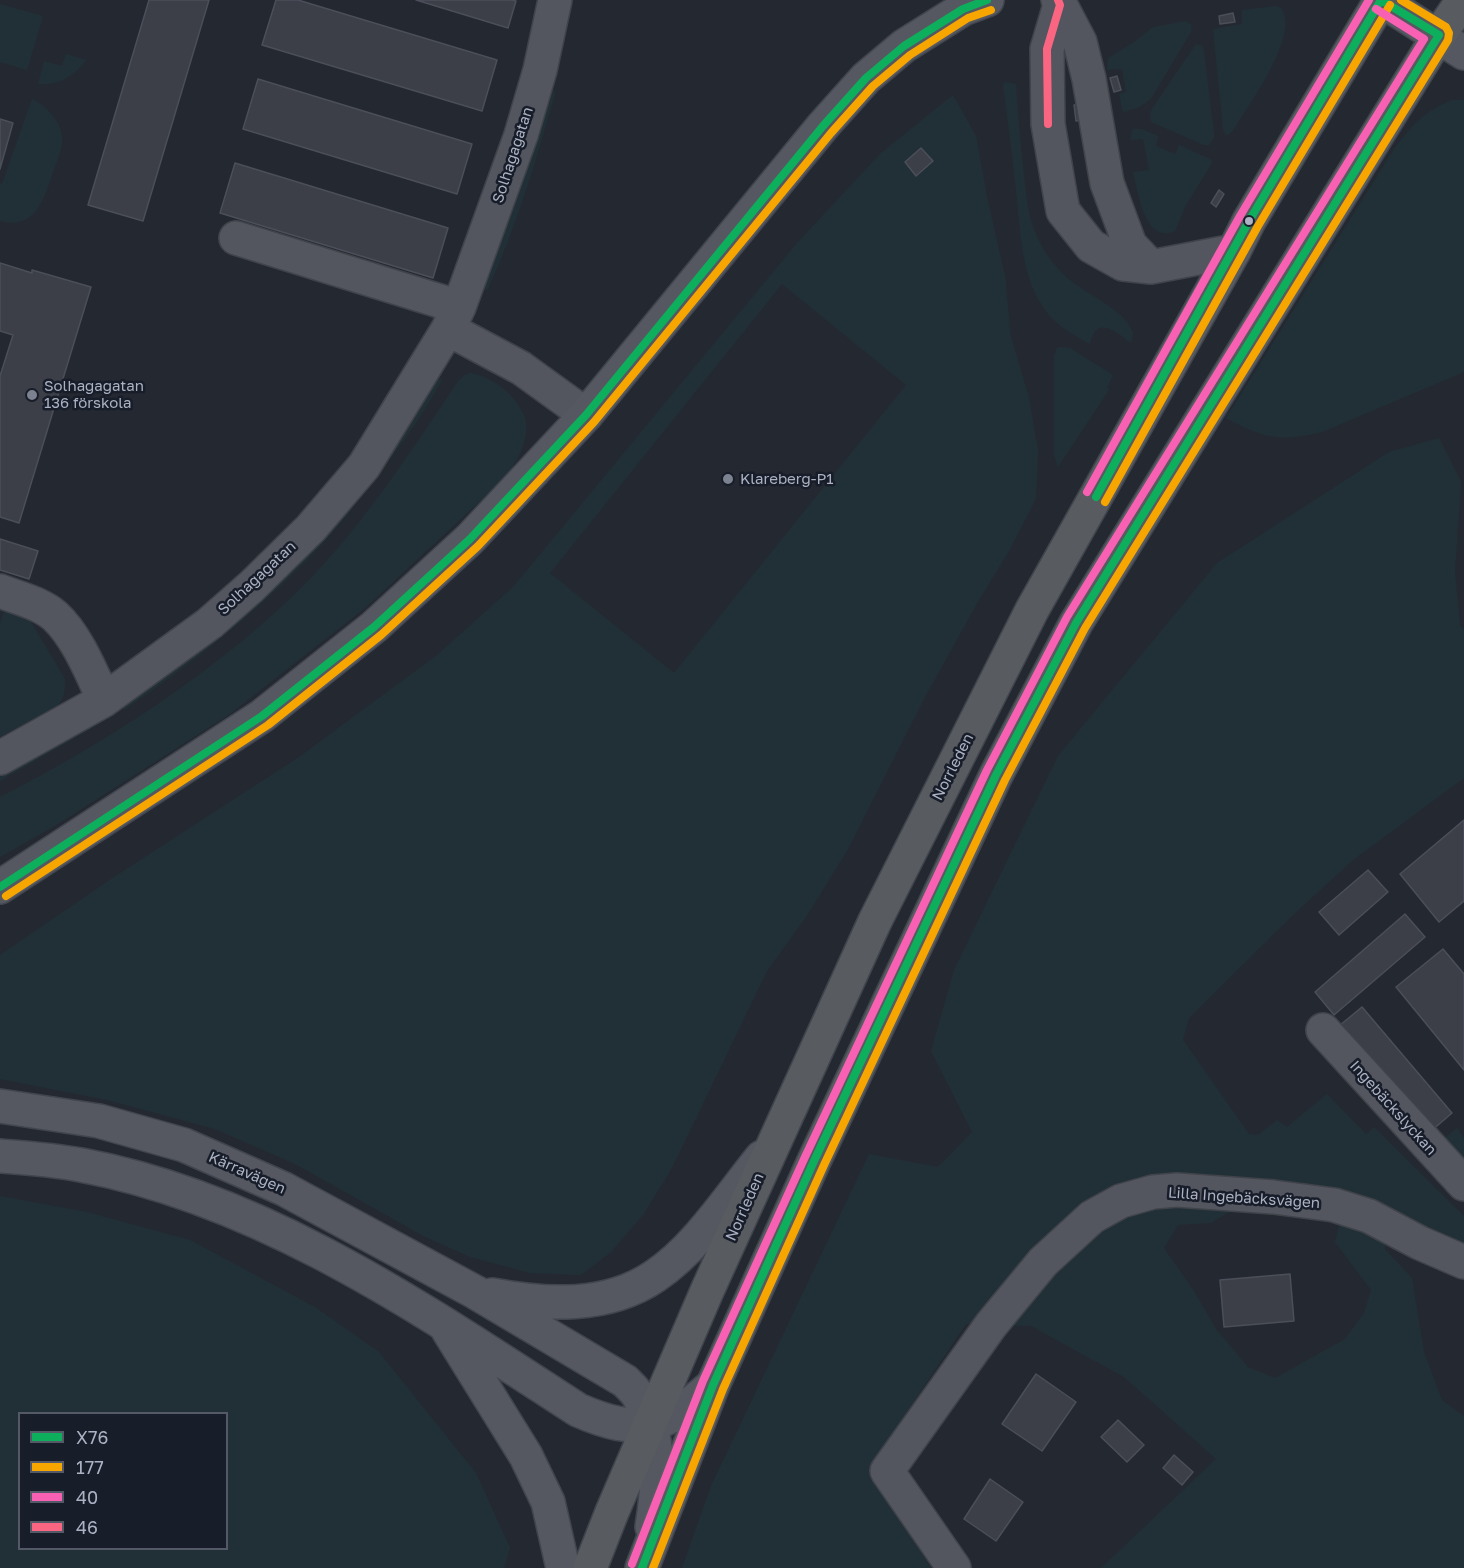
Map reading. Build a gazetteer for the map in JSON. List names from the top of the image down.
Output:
{
  "streets": {
    "highway": ["Norrleden"],
    "main road": ["Kärravägen"],
    "street": ["Solhagagatan", "Ingebäckslyckan", "Lilla Ingebäcksvägen"]
  },
  "crossings": [
    ["Norrleden", "Kärravägen"]
  ],
  "places": ["Solhagagatan 136 förskola", "Klareberg-P1"],
  "lines": [
    "transit line X76",
    "transit line 177",
    "transit line 40",
    "transit line 46"
  ],
  "legend": [
    "X76",
    "177",
    "40",
    "46"
  ]
}
